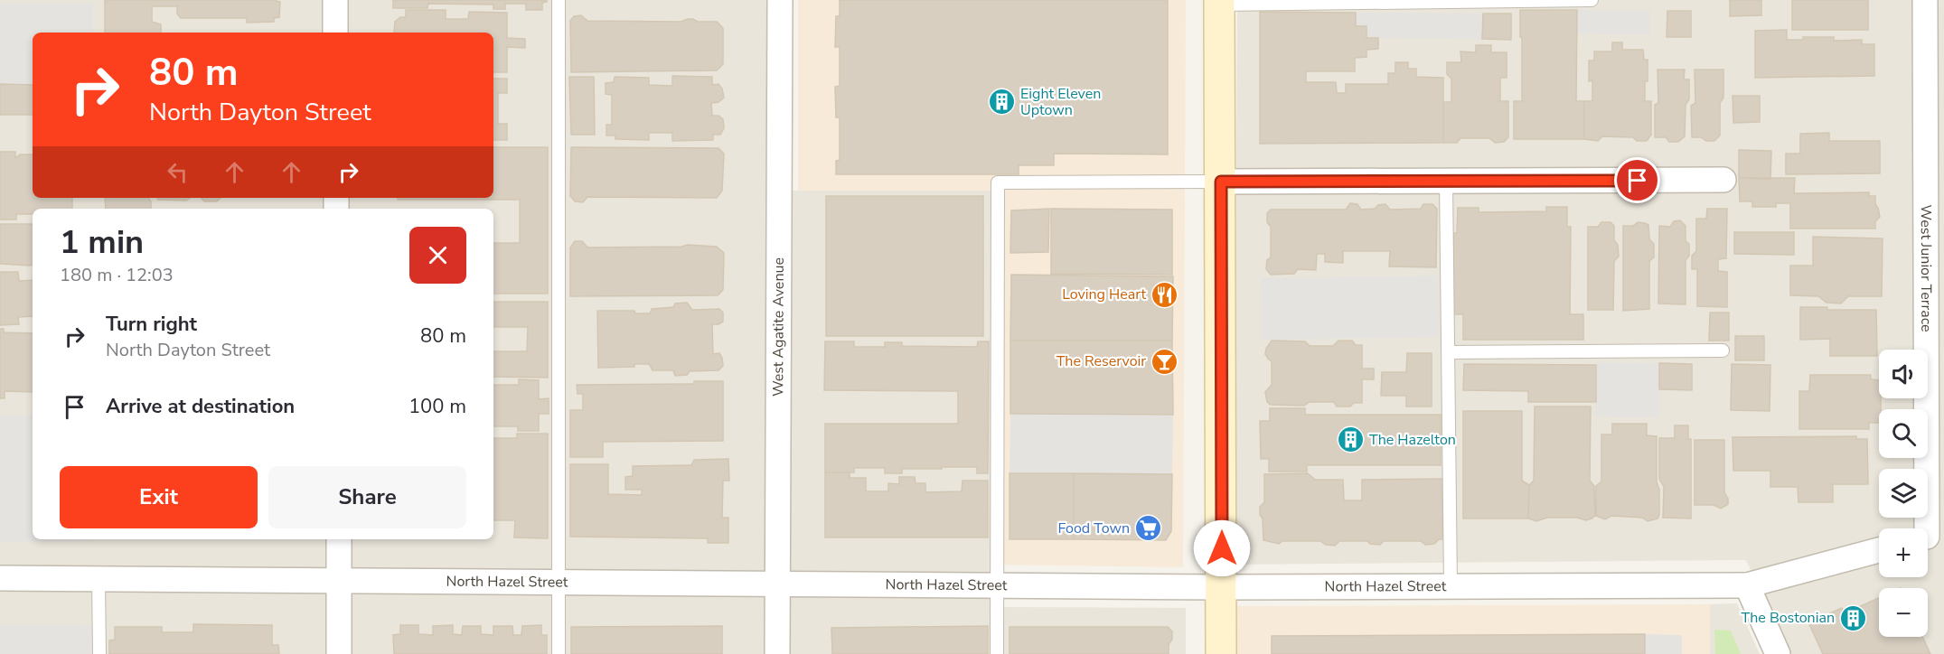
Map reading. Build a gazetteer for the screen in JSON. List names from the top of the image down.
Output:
{
  "streets": {
    "street": ["West Junior Terrace", "West Agatite Avenue", "North Hazel Street"]
  },
  "crossings": [
    ["West Agatite Avenue", "North Hazel Street"]
  ],
  "places": {
    "building": ["Eight Eleven Uptown", "The Hazelton", "The Bostonian"],
    "restaurant": ["Loving Heart"],
    "bar": ["The Reservoir"],
    "supermarket": ["Food Town"]
  },
  "page": {
    "turn": ["80 m", "North Dayton Street"],
    "heading": ["1 min", "180 m · 12:03"],
    "list": [
      {
        "name": "Turn right",
        "note": "North Dayton Street",
        "value": "80 m"
      },
      {
        "name": "Arrive at destination",
        "value": "100 m"
      }
    ],
    "map_buttons": ["+", "−"],
    "buttons": ["Exit", "Share"]
  }
}
